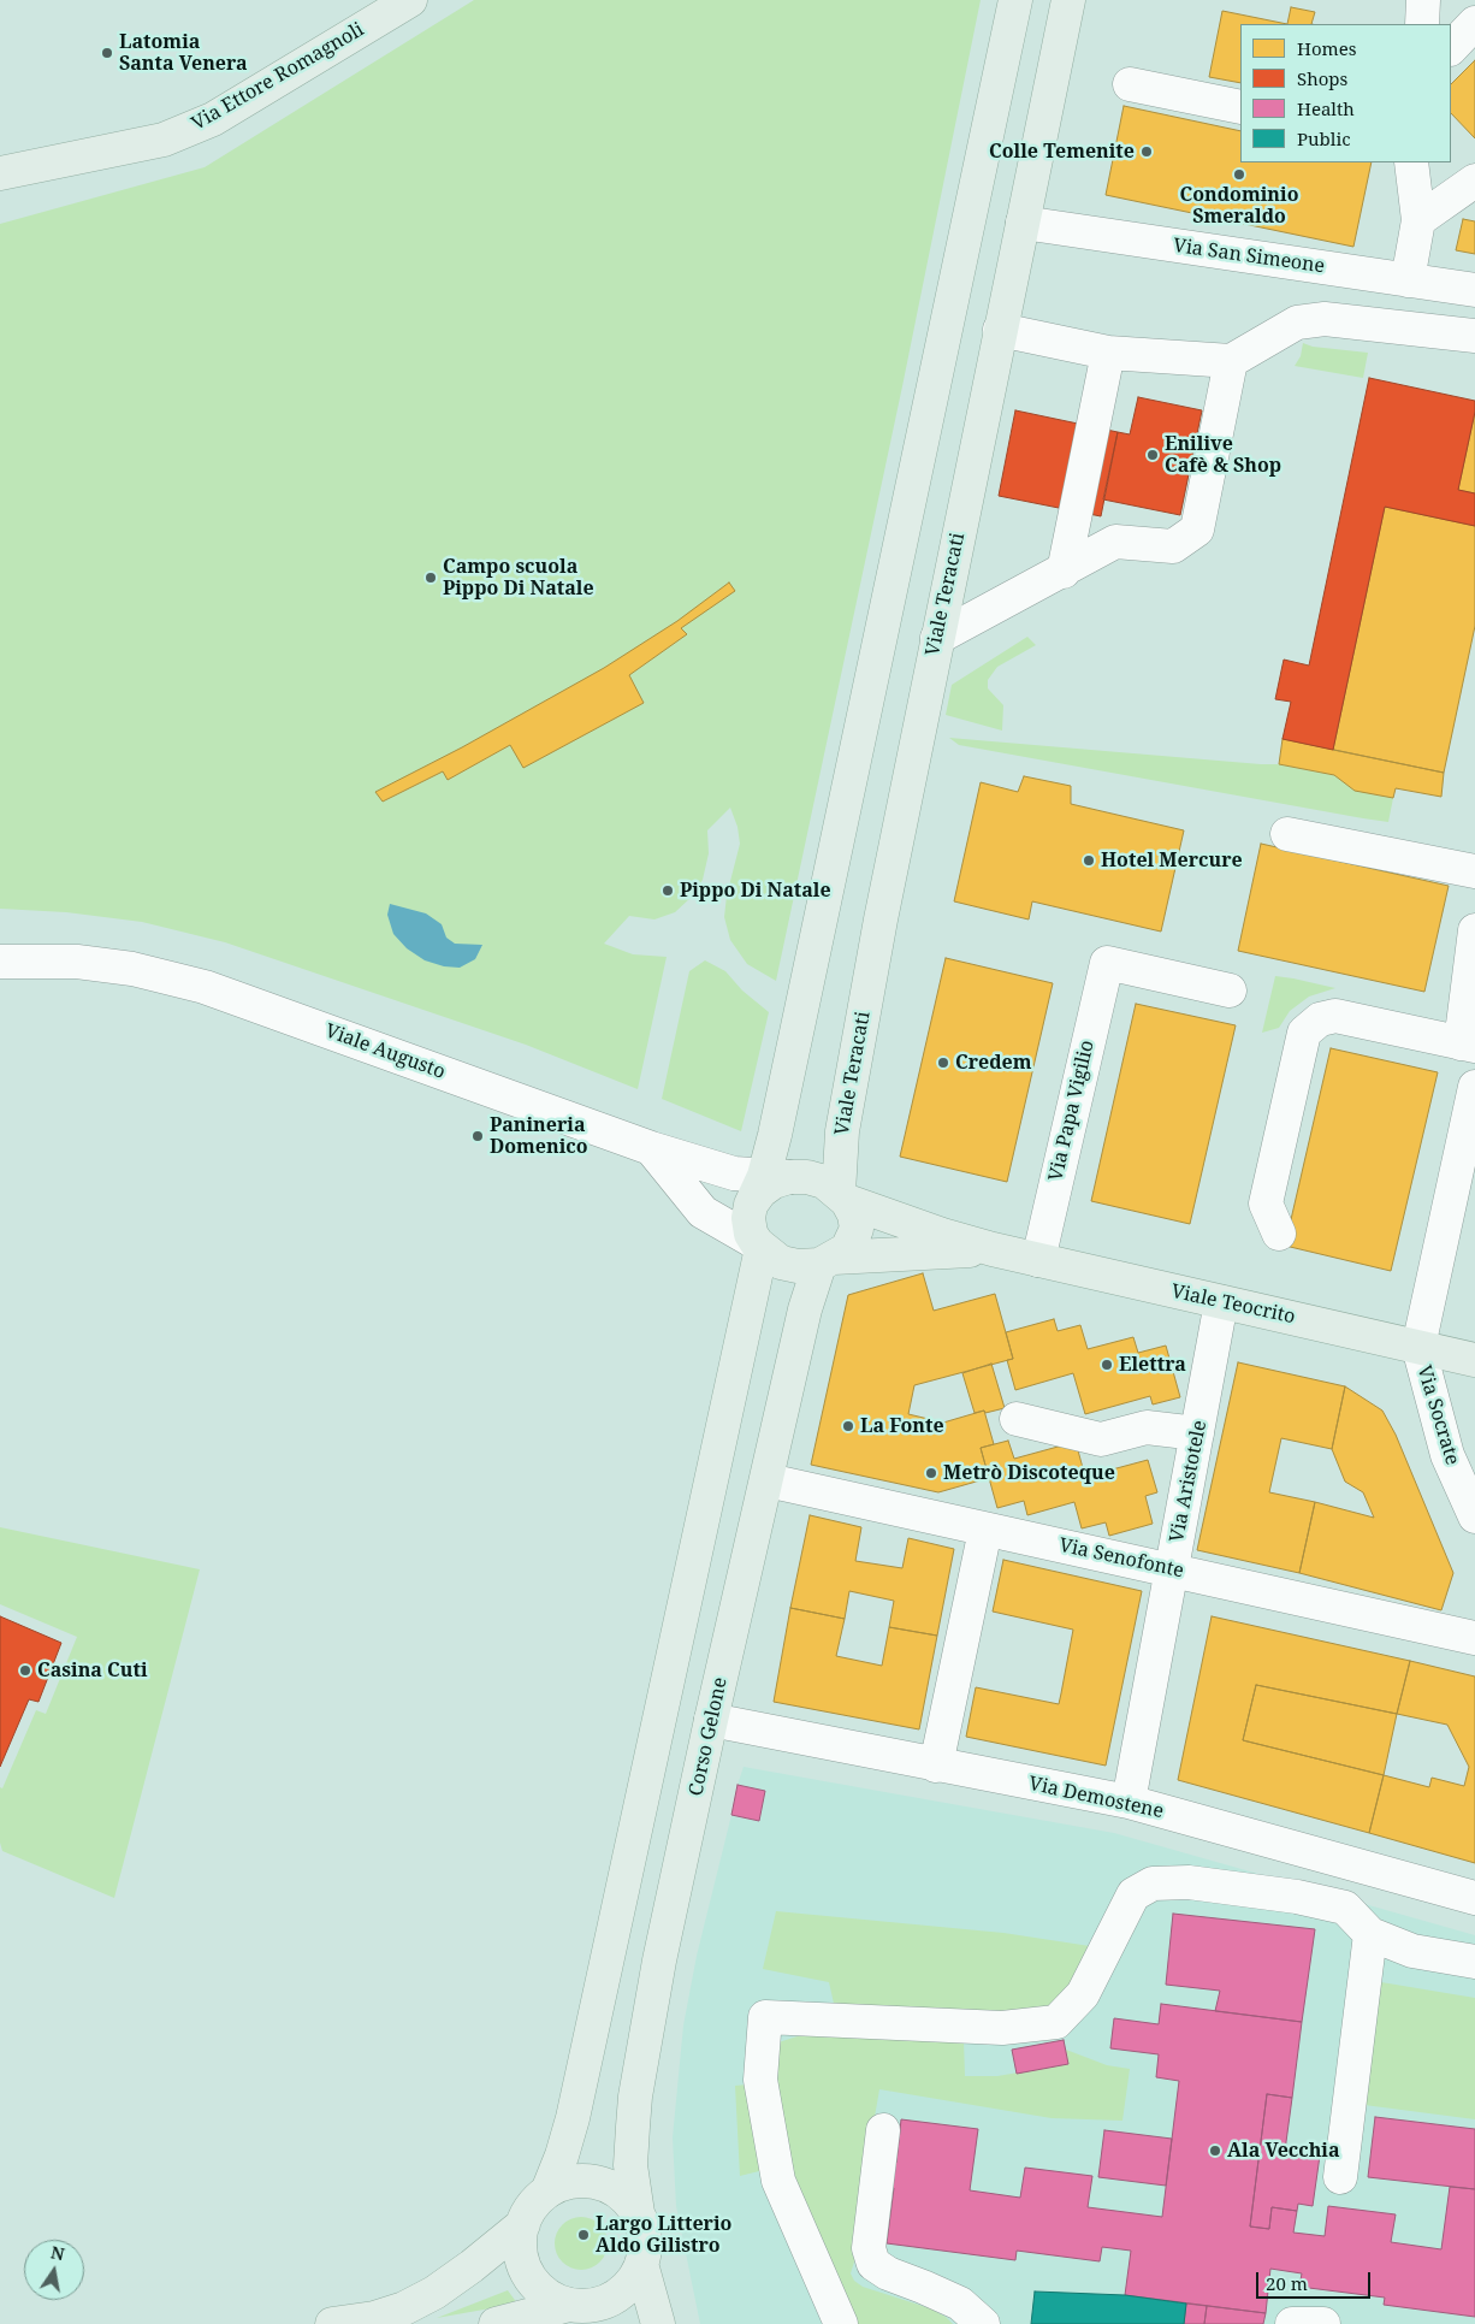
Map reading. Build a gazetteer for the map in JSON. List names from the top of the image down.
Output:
{
  "streets": {
    "main road": [
      "Via Ettore Romagnoli",
      "Viale Teracati",
      "Viale Teocrito",
      "Corso Gelone"
    ],
    "street": [
      "Via San Simeone",
      "Viale Augusto",
      "Via Papa Vigilio",
      "Via Socrate",
      "Via Aristotele",
      "Via Senofonte",
      "Via Demostene"
    ]
  },
  "crossings": [
    ["Via San Simeone", "Viale Teracati"],
    ["Viale Teracati", "Viale Augusto"],
    ["Viale Teracati", "Corso Gelone"],
    ["Viale Augusto", "Corso Gelone"],
    ["Via Papa Vigilio", "Viale Teocrito"],
    ["Viale Teocrito", "Via Socrate"],
    ["Viale Teocrito", "Via Aristotele"],
    ["Via Aristotele", "Via Senofonte"],
    ["Via Aristotele", "Via Demostene"],
    ["Via Senofonte", "Corso Gelone"],
    ["Corso Gelone", "Via Demostene"]
  ],
  "places": [
    "Latomia Santa Venera",
    "Colle Temenite",
    "Condominio Smeraldo",
    "Enilive Cafè & Shop",
    "Campo scuola Pippo Di Natale",
    "Hotel Mercure",
    "Pippo Di Natale",
    "Credem",
    "Panineria Domenico",
    "Elettra",
    "La Fonte",
    "Metrò Discoteque",
    "Casina Cuti",
    "Ala Vecchia",
    "Largo Litterio Aldo Gilistro"
  ],
  "legend": [
    "Homes",
    "Shops",
    "Health",
    "Public"
  ],
  "scale_bar": "20 m",
  "north": "top"
}
